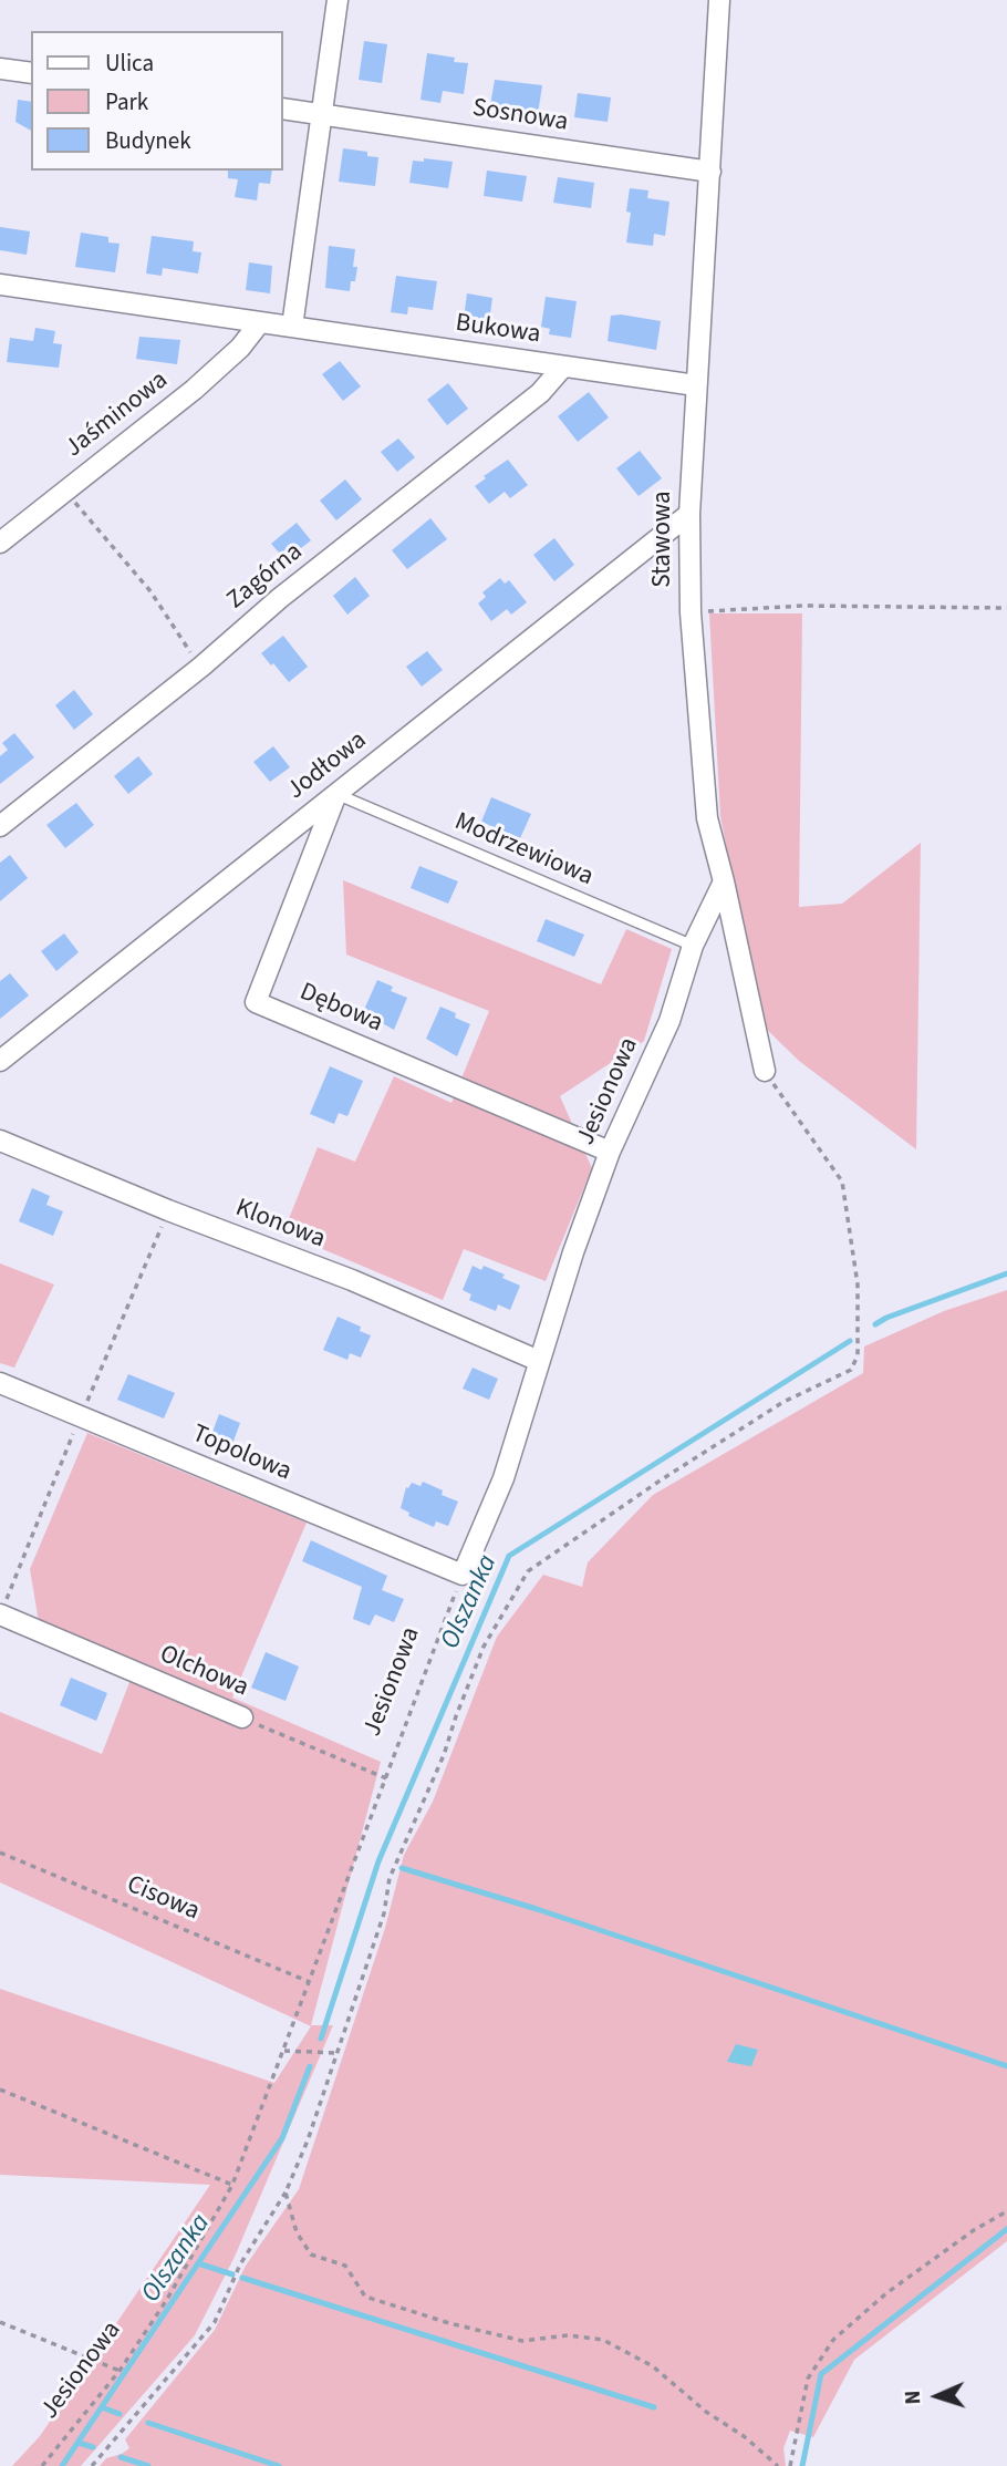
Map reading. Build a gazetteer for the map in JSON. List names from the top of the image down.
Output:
{
  "streets": {
    "street": [
      "Sosnowa",
      "Bukowa",
      "Jaśminowa",
      "Stawowa",
      "Zagórna",
      "Jodłowa",
      "Dębowa",
      "Jesionowa",
      "Klonowa",
      "Topolowa",
      "Olchowa"
    ],
    "lane": ["Modrzewiowa"],
    "path": ["Cisowa"]
  },
  "crossings": [
    ["Sosnowa", "Stawowa"],
    ["Bukowa", "Jaśminowa"],
    ["Bukowa", "Stawowa"],
    ["Bukowa", "Zagórna"],
    ["Stawowa", "Jodłowa"],
    ["Stawowa", "Jesionowa"],
    ["Jodłowa", "Modrzewiowa"],
    ["Jodłowa", "Dębowa"],
    ["Modrzewiowa", "Dębowa"],
    ["Modrzewiowa", "Jesionowa"],
    ["Dębowa", "Jesionowa"],
    ["Jesionowa", "Klonowa"],
    ["Jesionowa", "Topolowa"],
    ["Jesionowa", "Olchowa"],
    ["Jesionowa", "Cisowa"]
  ],
  "water": ["Olszanka"],
  "legend": ["Ulica", "Park", "Budynek"],
  "north": "left"
}
